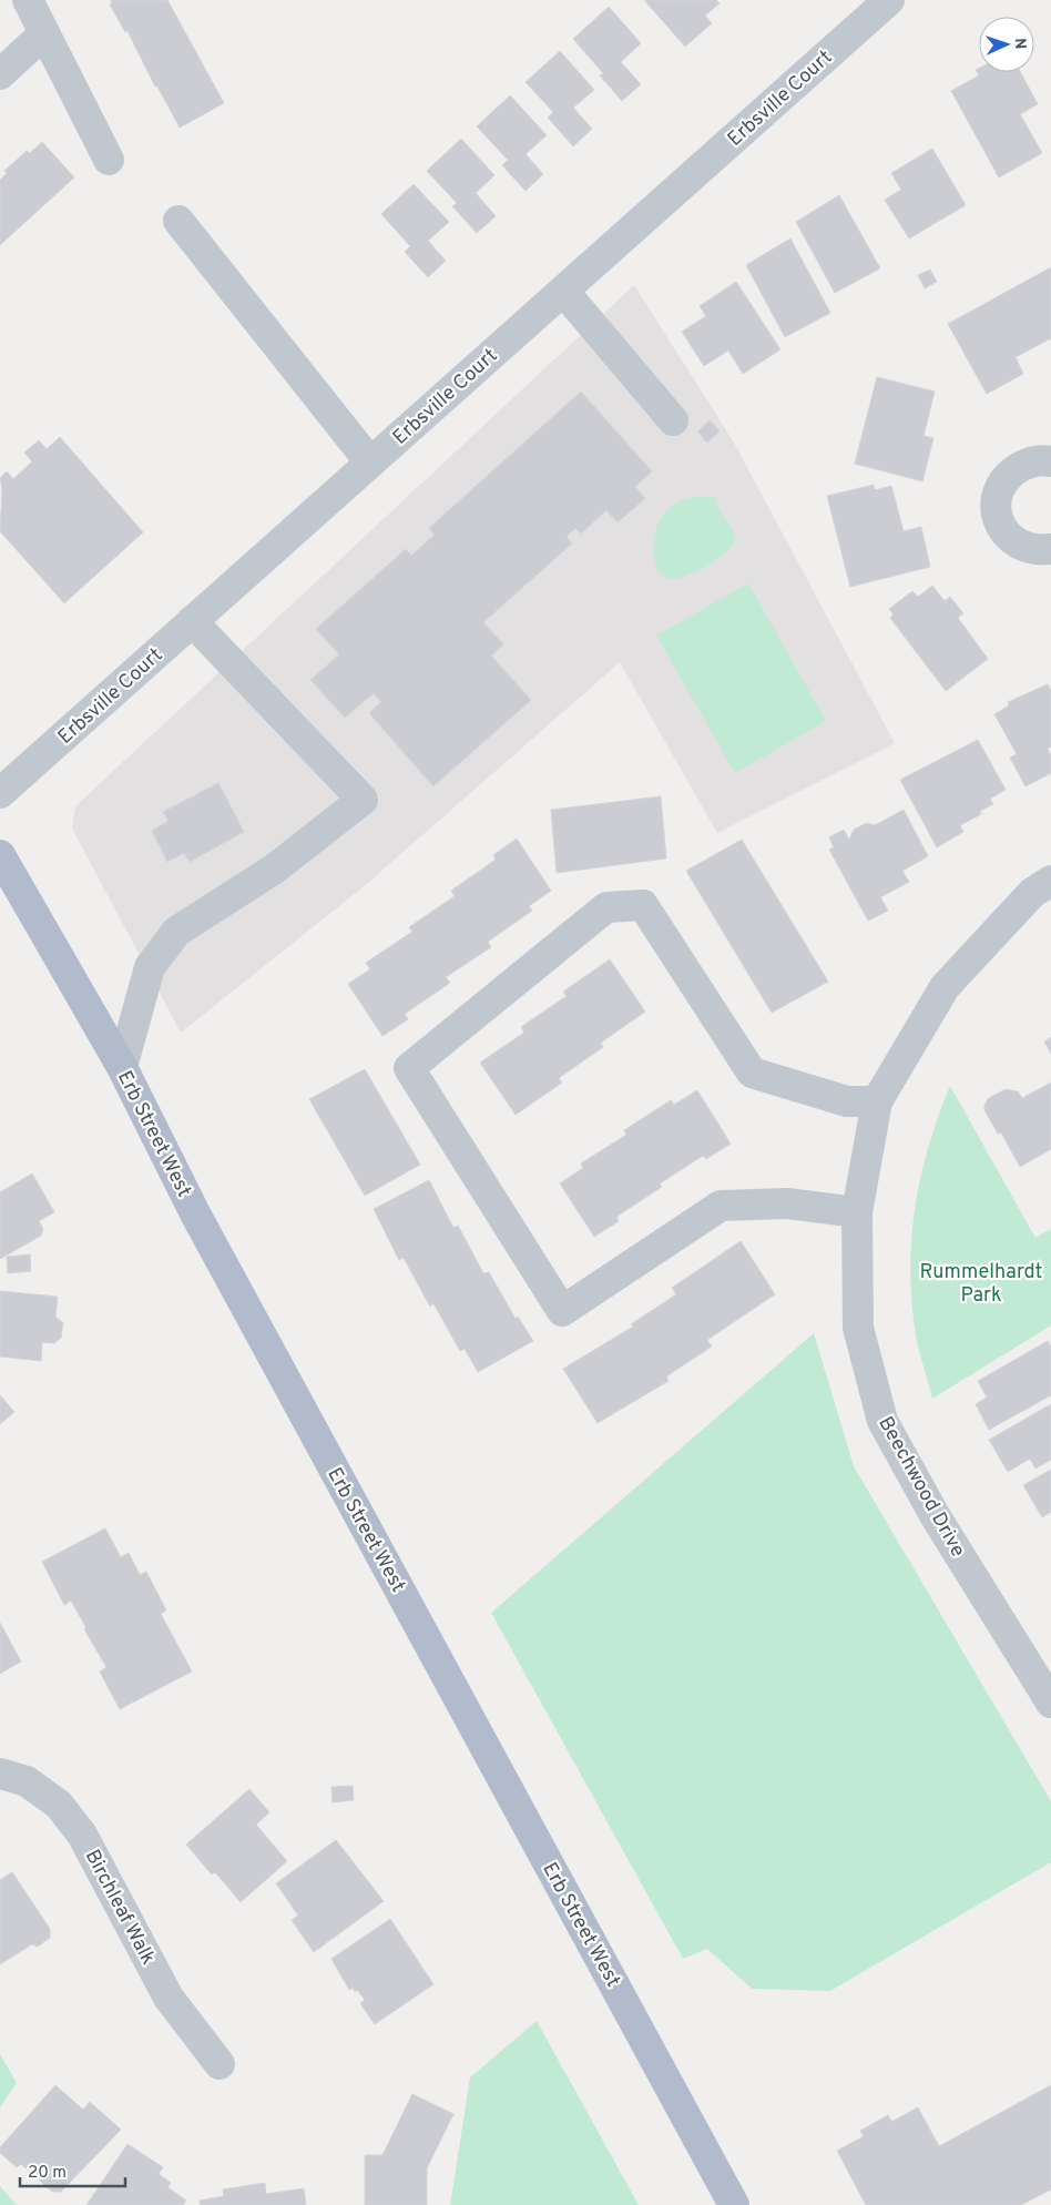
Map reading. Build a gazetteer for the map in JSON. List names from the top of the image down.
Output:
{
  "streets": {
    "main road": ["Erb Street West"],
    "street": ["Erbsville Court", "Beechwood Drive", "Birchleaf Walk"]
  },
  "parks": ["Rummelhardt Park"],
  "scale_bar": "20 m",
  "north": "right"
}
